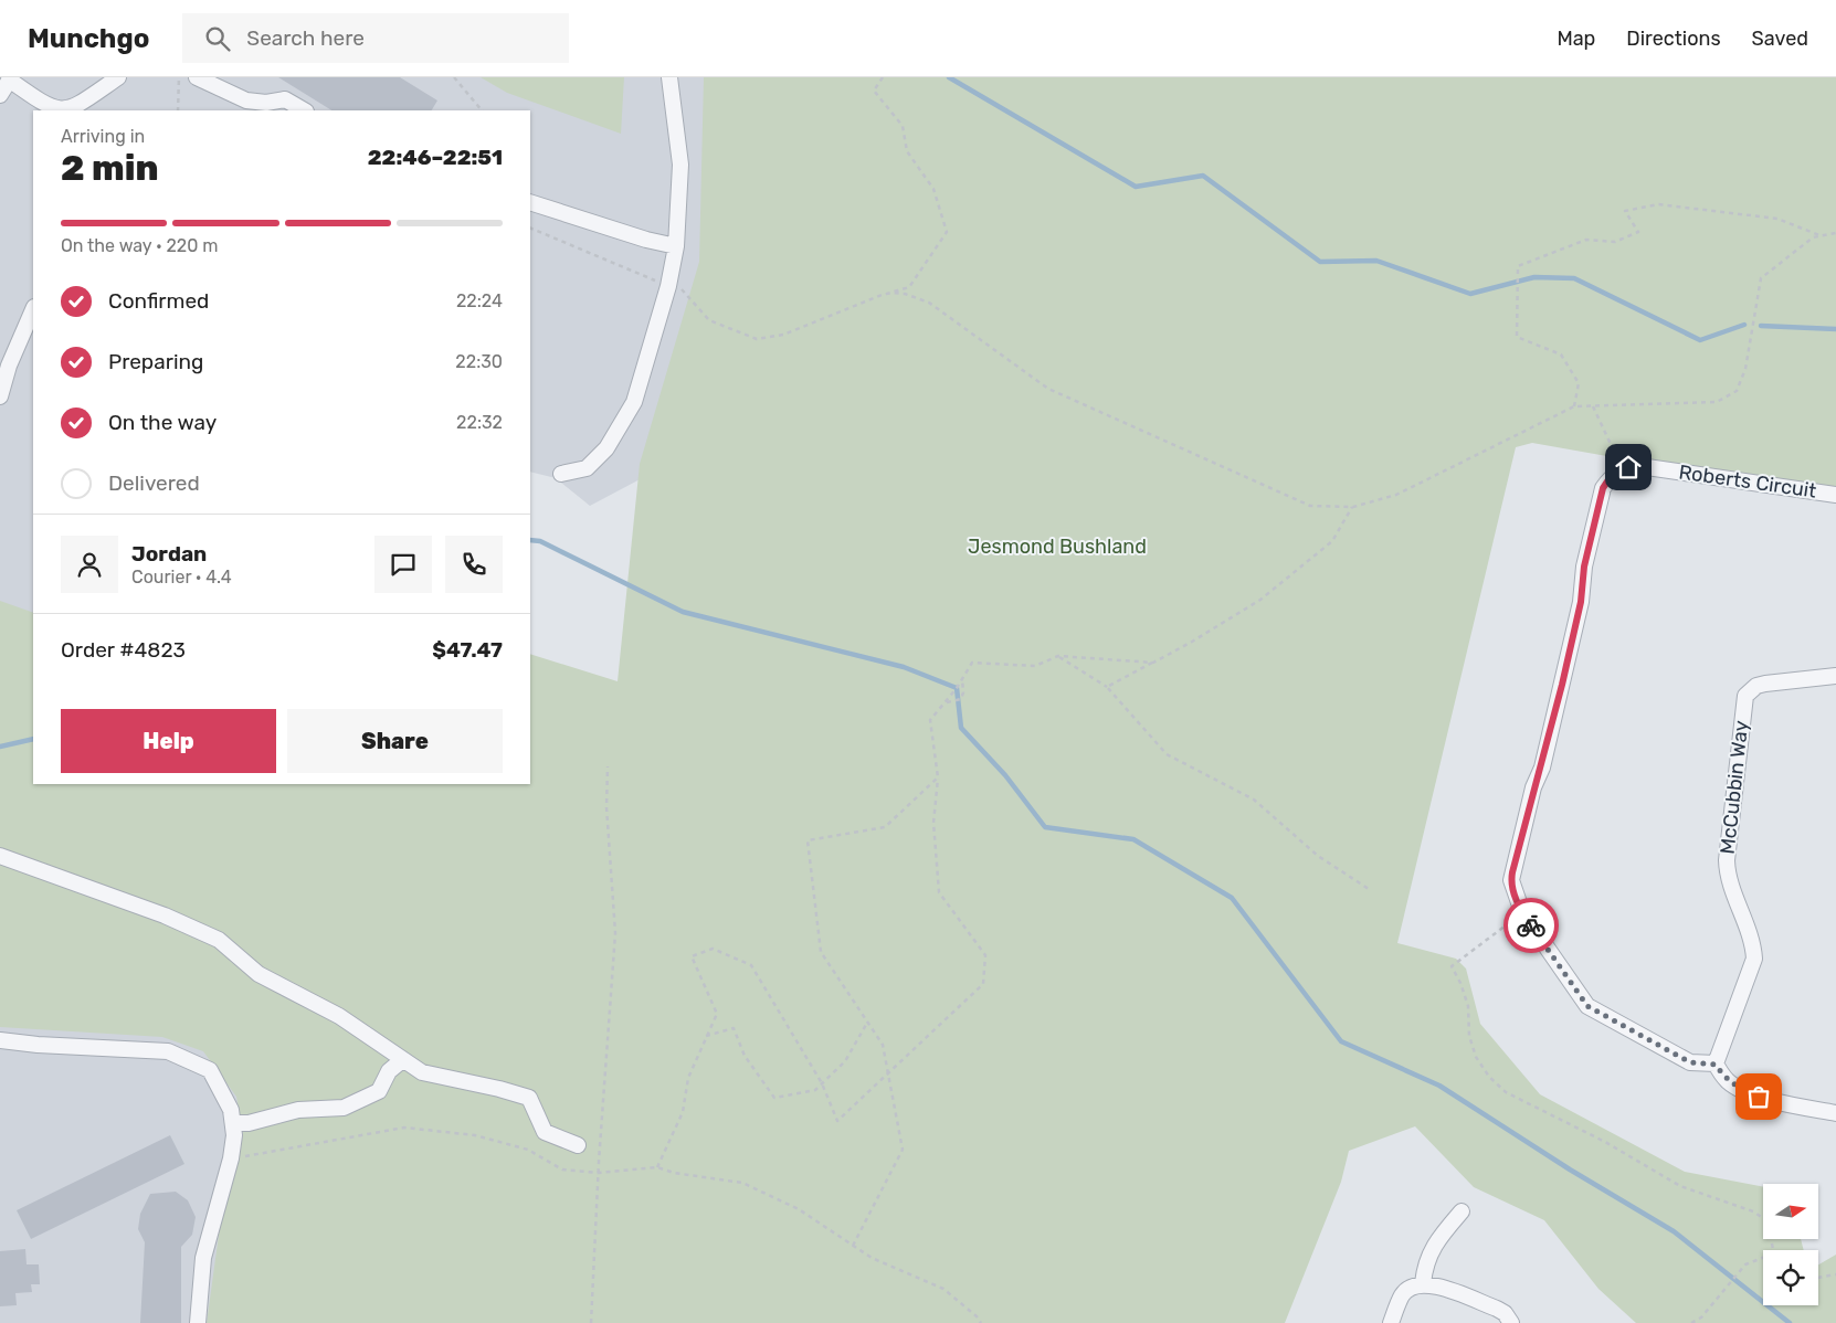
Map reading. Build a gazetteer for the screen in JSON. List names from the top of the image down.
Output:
{
  "streets": {
    "street": ["Roberts Circuit", "McCubbin Way"]
  },
  "parks": ["Jesmond Bushland"],
  "north": "right",
  "page": {
    "header": "Munchgo",
    "search": "Search here",
    "nav": ["Map", "Directions", "Saved"],
    "heading": ["2 min", "Arriving in", "22:46–22:51"],
    "panel": [
      "Jordan",
      "Courier · 4.4",
      "Order #4823",
      "$47.47"
    ],
    "bar": "On the way · 220 m",
    "list": [
      ["Confirmed", "22:24"],
      ["Preparing", "22:30"],
      ["On the way", "22:32"],
      "Delivered"
    ],
    "buttons": ["Help", "Share"]
  }
}
